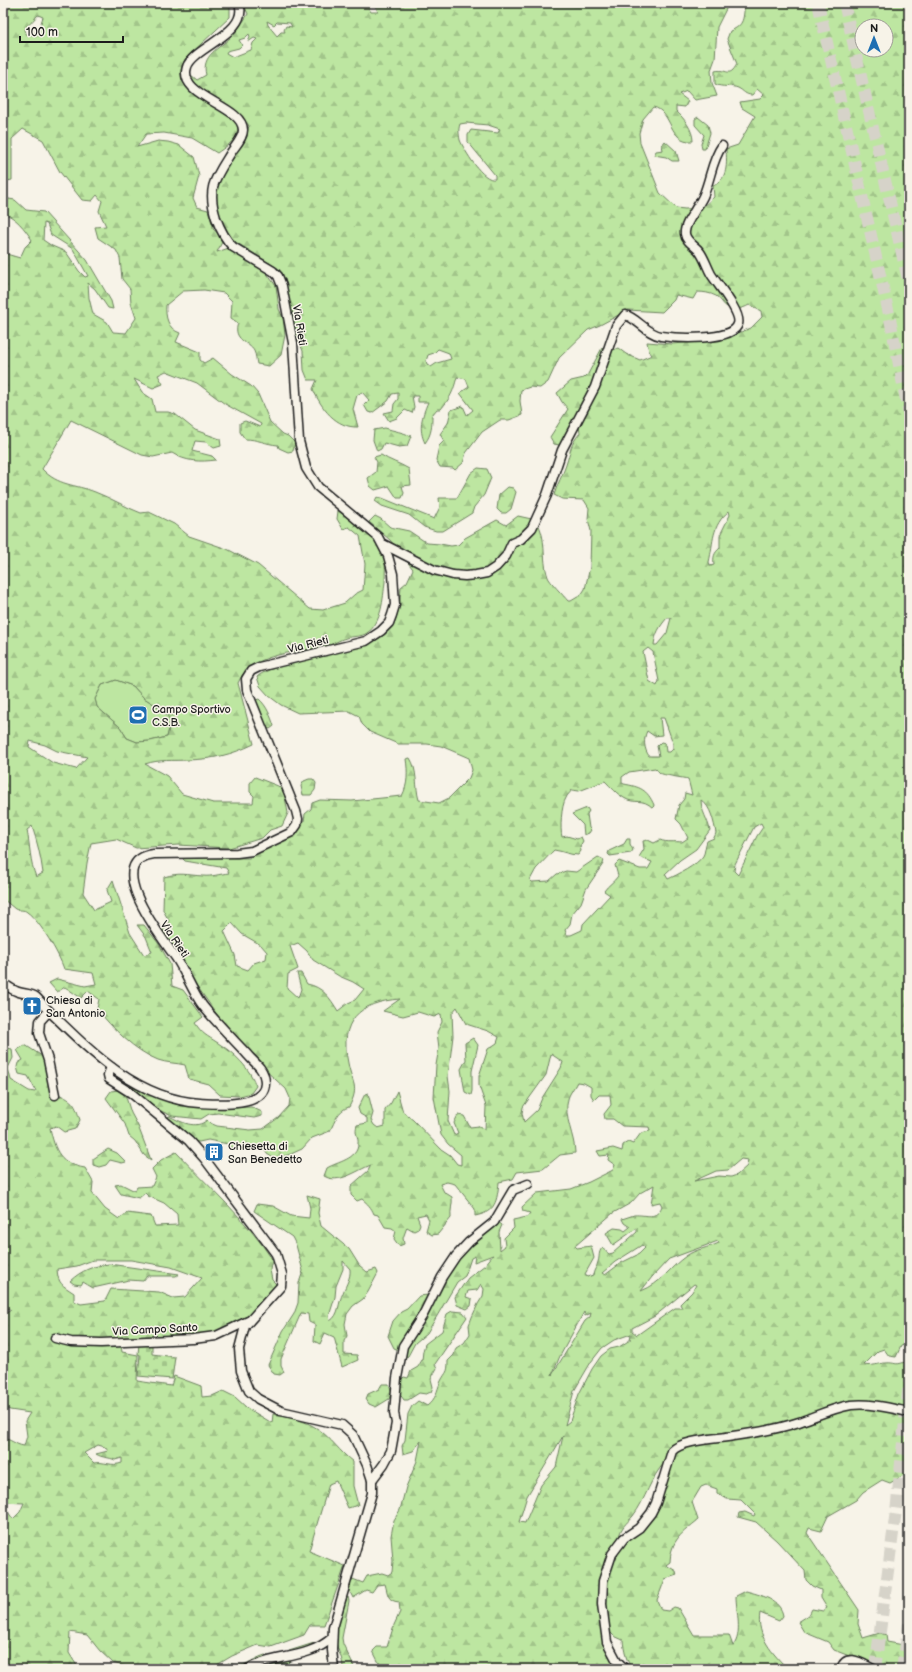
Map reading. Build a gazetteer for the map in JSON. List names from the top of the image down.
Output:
{
  "streets": {
    "street": ["Via Rieti", "Via Campo Santo"]
  },
  "places": {
    "sports": ["Campo Sportivo C.S.B."],
    "church": ["Chiesa di San Antonio"],
    "building": ["Chiesetta di San Benedetto"]
  },
  "scale_bar": "100 m",
  "north": "top"
}
